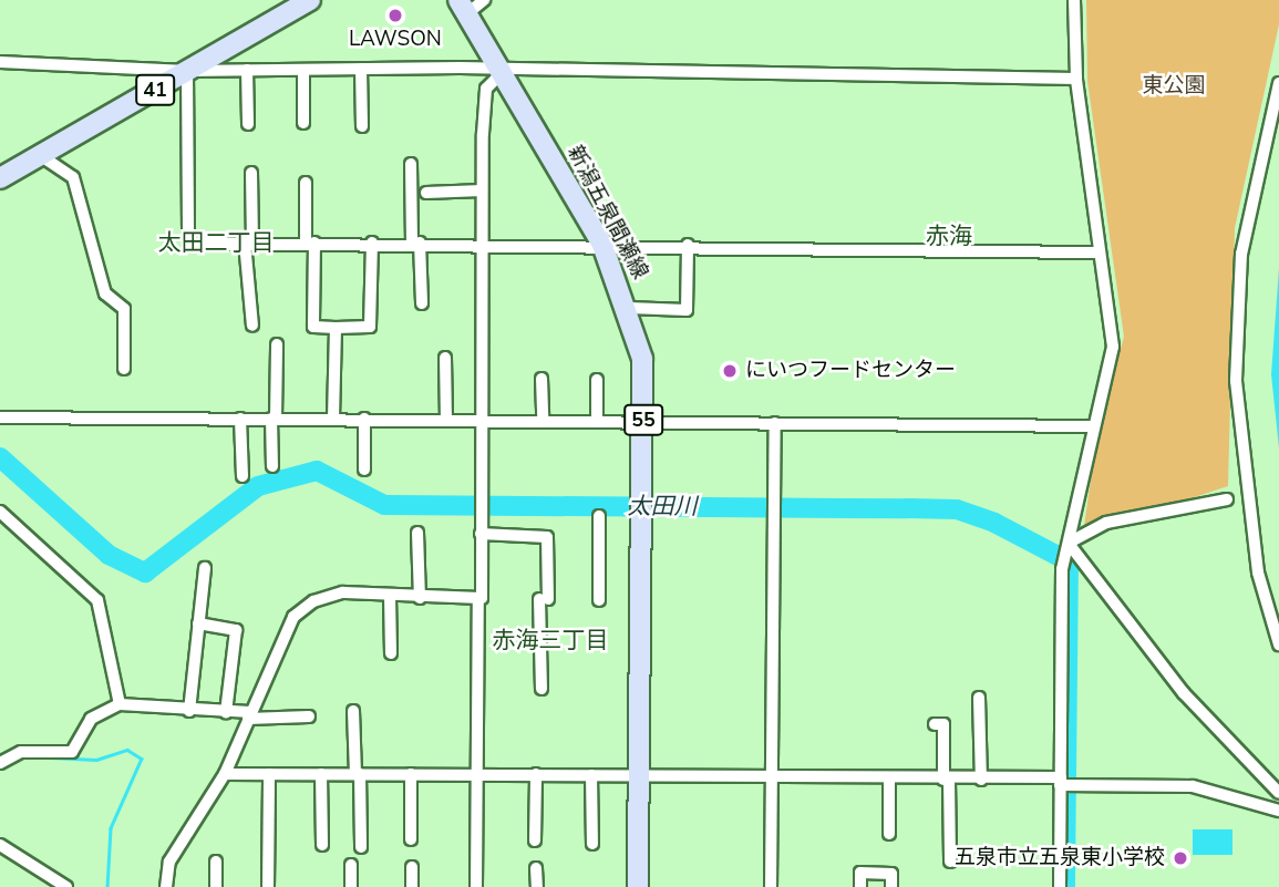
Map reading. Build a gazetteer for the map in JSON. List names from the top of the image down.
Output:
{
  "streets": {
    "main road": ["41", "新潟五泉間瀬線", "55"]
  },
  "districts": ["赤海", "太田二丁目", "赤海三丁目"],
  "water": ["太田川"],
  "parks": ["東公園"],
  "places": ["LAWSON", "にいつフードセンター", "五泉市立五泉東小学校"]
}
